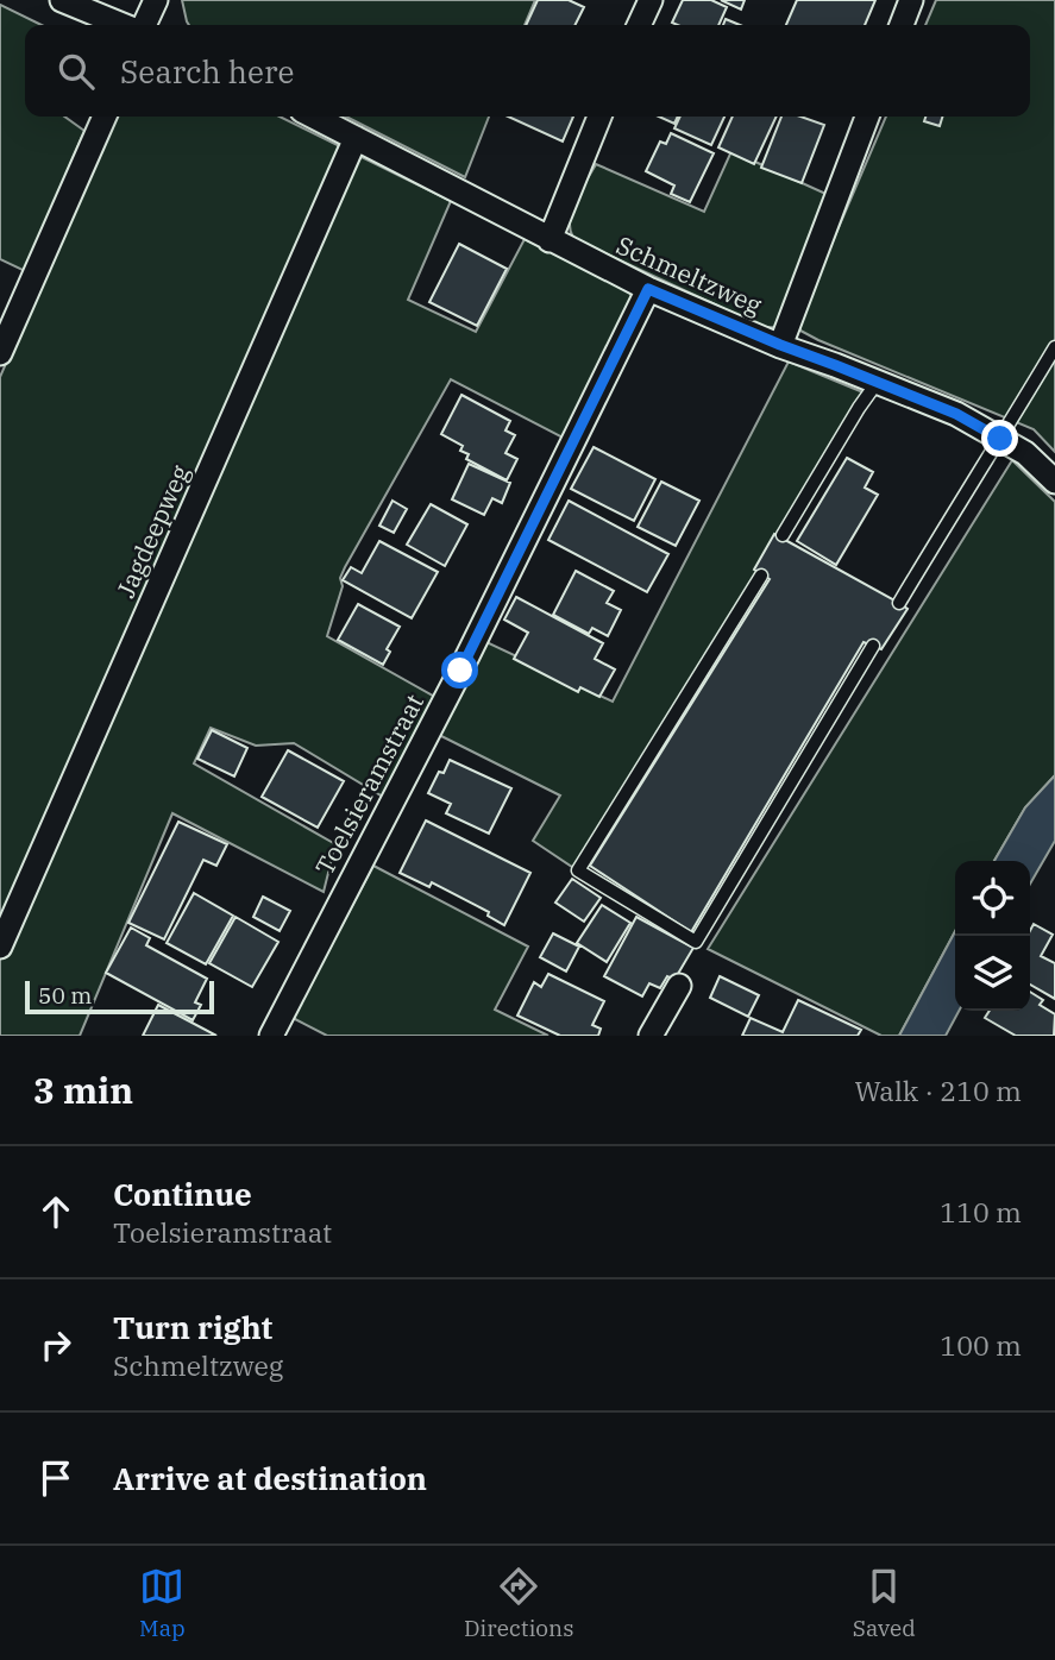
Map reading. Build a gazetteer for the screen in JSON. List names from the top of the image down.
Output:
{
  "streets": {
    "street": ["Schmeltzweg", "Jagdeepweg", "Toelsieramstraat"]
  },
  "crossings": [
    ["Schmeltzweg", "Jagdeepweg"],
    ["Schmeltzweg", "Toelsieramstraat"]
  ],
  "scale_bar": "50 m",
  "page": {
    "search": "Search here",
    "scale": "50 m",
    "heading": ["3 min", "Walk · 210 m"],
    "list": [
      ["Continue", "Toelsieramstraat", "110 m"],
      ["Turn right", "Schmeltzweg", "100 m"],
      "Arrive at destination"
    ],
    "nav": ["Map", "Directions", "Saved"]
  }
}
